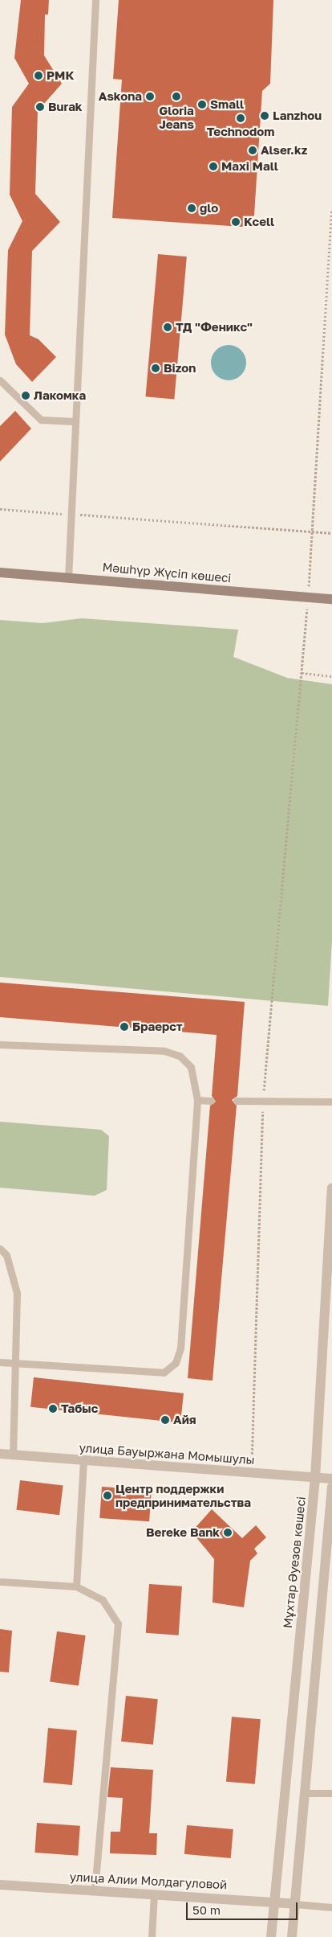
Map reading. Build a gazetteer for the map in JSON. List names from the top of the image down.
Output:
{
  "streets": {
    "main road": ["Мәшһүр Жүсіп көшесі"],
    "street": ["улица Бауыржана Момышулы", "Мұхтар Әуезов көшесі", "улица Алии Молдагуловой"]
  },
  "crossings": [
    ["улица Бауыржана Момышулы", "Мұхтар Әуезов көшесі"],
    ["Мұхтар Әуезов көшесі", "улица Алии Молдагуловой"]
  ],
  "places": [
    "РМК",
    "Askona",
    "Gloria Jeans",
    "Small",
    "Burak",
    "Lanzhou",
    "Technodom",
    "Alser.kz",
    "Maxi Mall",
    "glo",
    "Kcell",
    "ТД \"Феникс\"",
    "Bizon",
    "Лакомка",
    "Браерст",
    "Табыс",
    "Айя",
    "Центр поддержки предпринимательства",
    "Bereke Bank"
  ],
  "scale_bar": "50 m"
}
